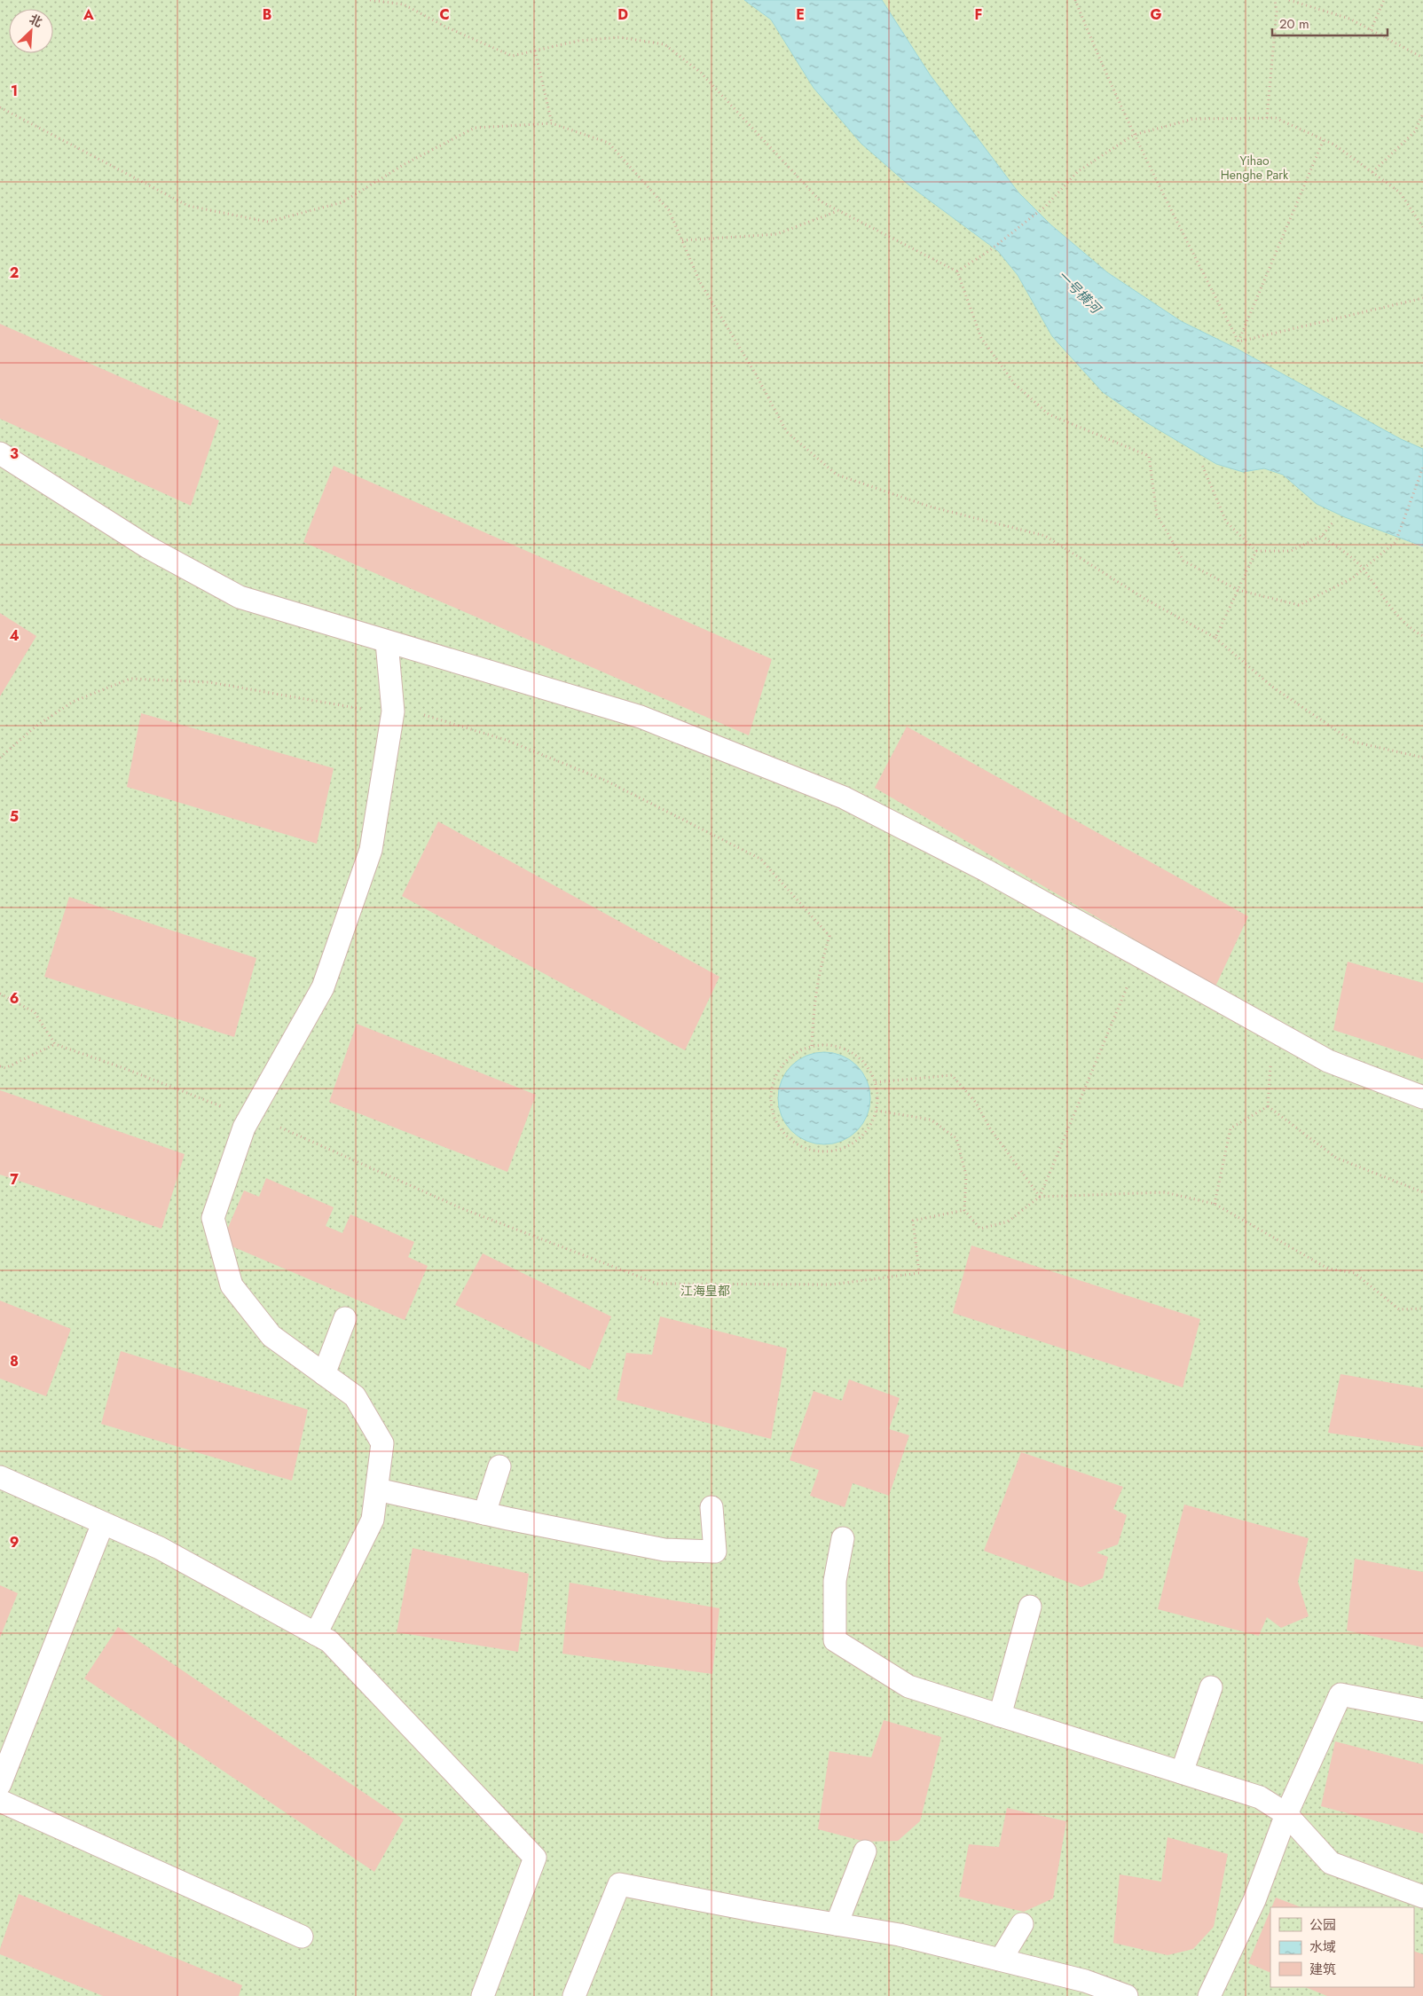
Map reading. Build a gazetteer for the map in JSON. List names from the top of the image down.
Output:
{
  "water": ["一号横河"],
  "parks": ["Yihao Henghe Park", "江海皇都"],
  "legend": ["公园", "水域", "建筑"],
  "scale_bar": "20 m",
  "north": "top right",
  "grid": {
    "columns": [
      "A",
      "B",
      "C",
      "D",
      "E",
      "F",
      "G"
    ],
    "rows": [
      "1",
      "2",
      "3",
      "4",
      "5",
      "6",
      "7",
      "8",
      "9"
    ]
  }
}
